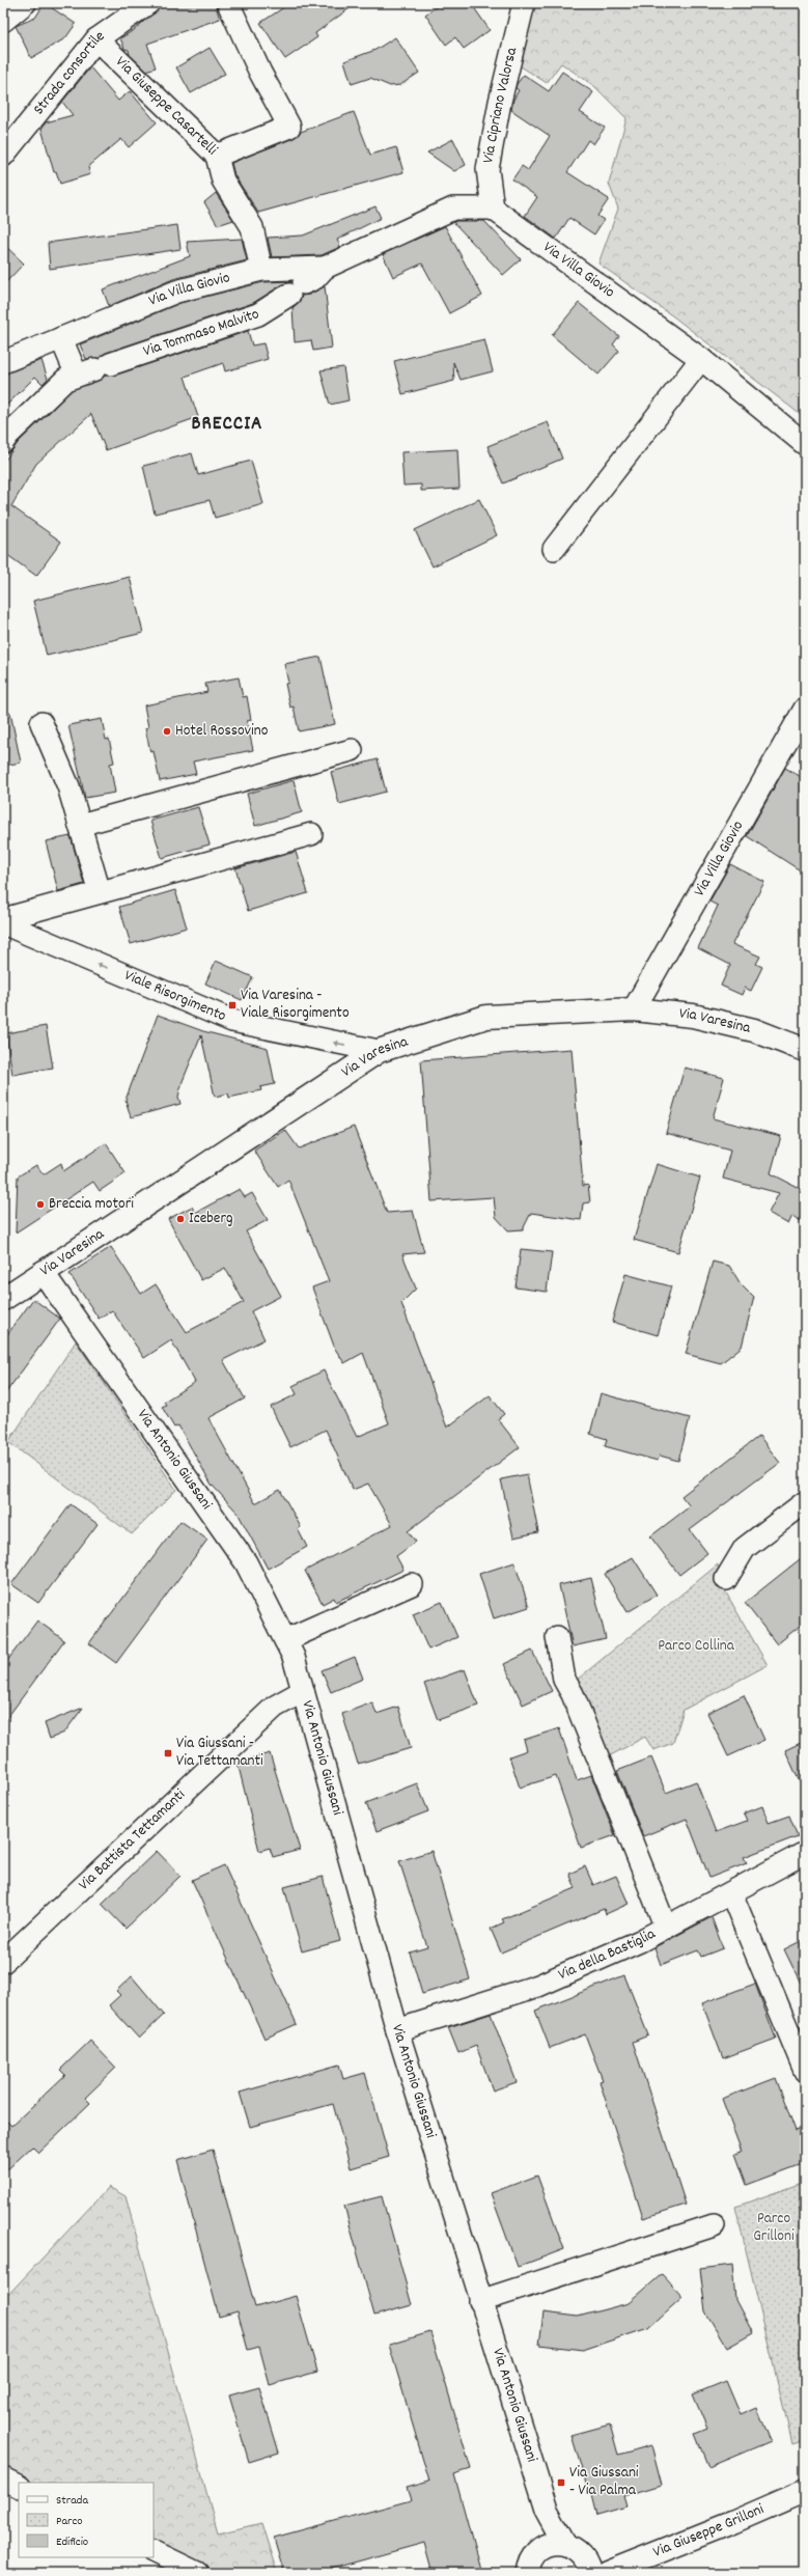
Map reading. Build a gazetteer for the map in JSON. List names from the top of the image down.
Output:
{
  "streets": {
    "main road": ["Via Varesina"],
    "street": [
      "Strada consortile",
      "Via Cipriano Valorsa",
      "Via Giuseppe Casartelli",
      "Via Villa Giovio",
      "Via Tommaso Malvito",
      "Viale Risorgimento",
      "Via Antonio Giussani",
      "Via Battista Tettamanti",
      "Via della Bastiglia",
      "Via Giuseppe Grilloni"
    ]
  },
  "crossings": [
    ["Strada consortile", "Via Giuseppe Casartelli"],
    ["Via Cipriano Valorsa", "Via Villa Giovio"],
    ["Via Giuseppe Casartelli", "Via Villa Giovio"],
    ["Via Villa Giovio", "Via Tommaso Malvito"],
    ["Via Villa Giovio", "Via Varesina"],
    ["Viale Risorgimento", "Via Varesina"],
    ["Via Varesina", "Via Antonio Giussani"],
    ["Via Antonio Giussani", "Via Battista Tettamanti"],
    ["Via Antonio Giussani", "Via della Bastiglia"],
    ["Via Antonio Giussani", "Via Giuseppe Grilloni"]
  ],
  "one_way": ["Viale Risorgimento"],
  "districts": ["BRECCIA"],
  "parks": ["Parco Collina", "Parco Grilloni"],
  "places": {
    "other": ["Hotel Rossovino", "Breccia motori", "Iceberg"],
    "transit": ["Via Varesina - Viale Risorgimento", "Via Giussani - Via Tettamanti", "Via Giussani - Via Palma"]
  },
  "legend": ["Strada", "Parco", "Edificio"]
}
